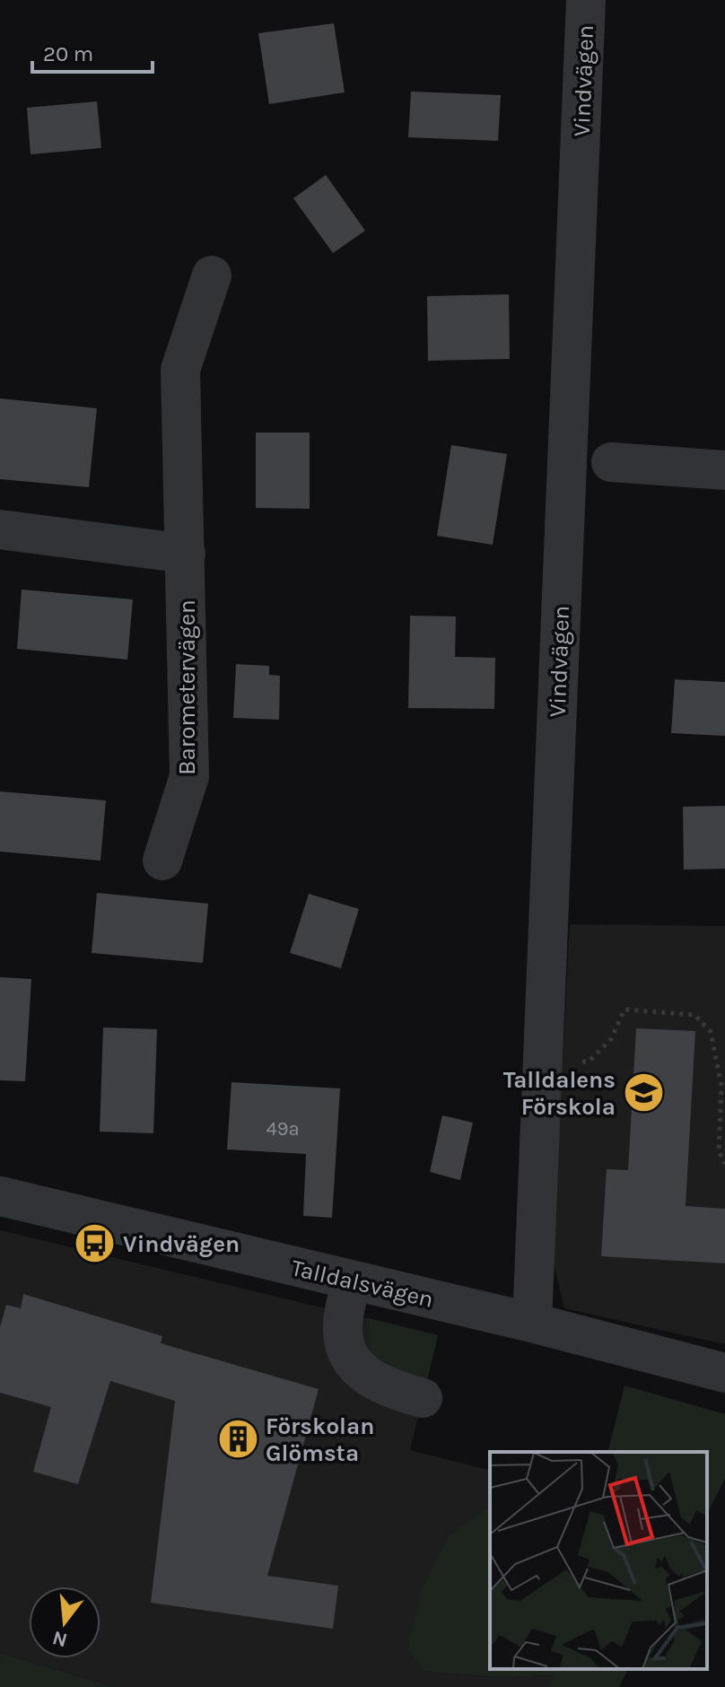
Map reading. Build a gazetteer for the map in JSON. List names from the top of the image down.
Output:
{
  "streets": {
    "street": ["Vindvägen", "Barometervägen", "Talldalsvägen"]
  },
  "crossings": [
    ["Vindvägen", "Talldalsvägen"]
  ],
  "places": {
    "school or university": ["Talldalens Förskola"],
    "bus stop": ["Vindvägen"],
    "building": ["Förskolan Glömsta"]
  },
  "house_numbers": ["49a"],
  "scale_bar": "20 m",
  "north": "bottom"
}
